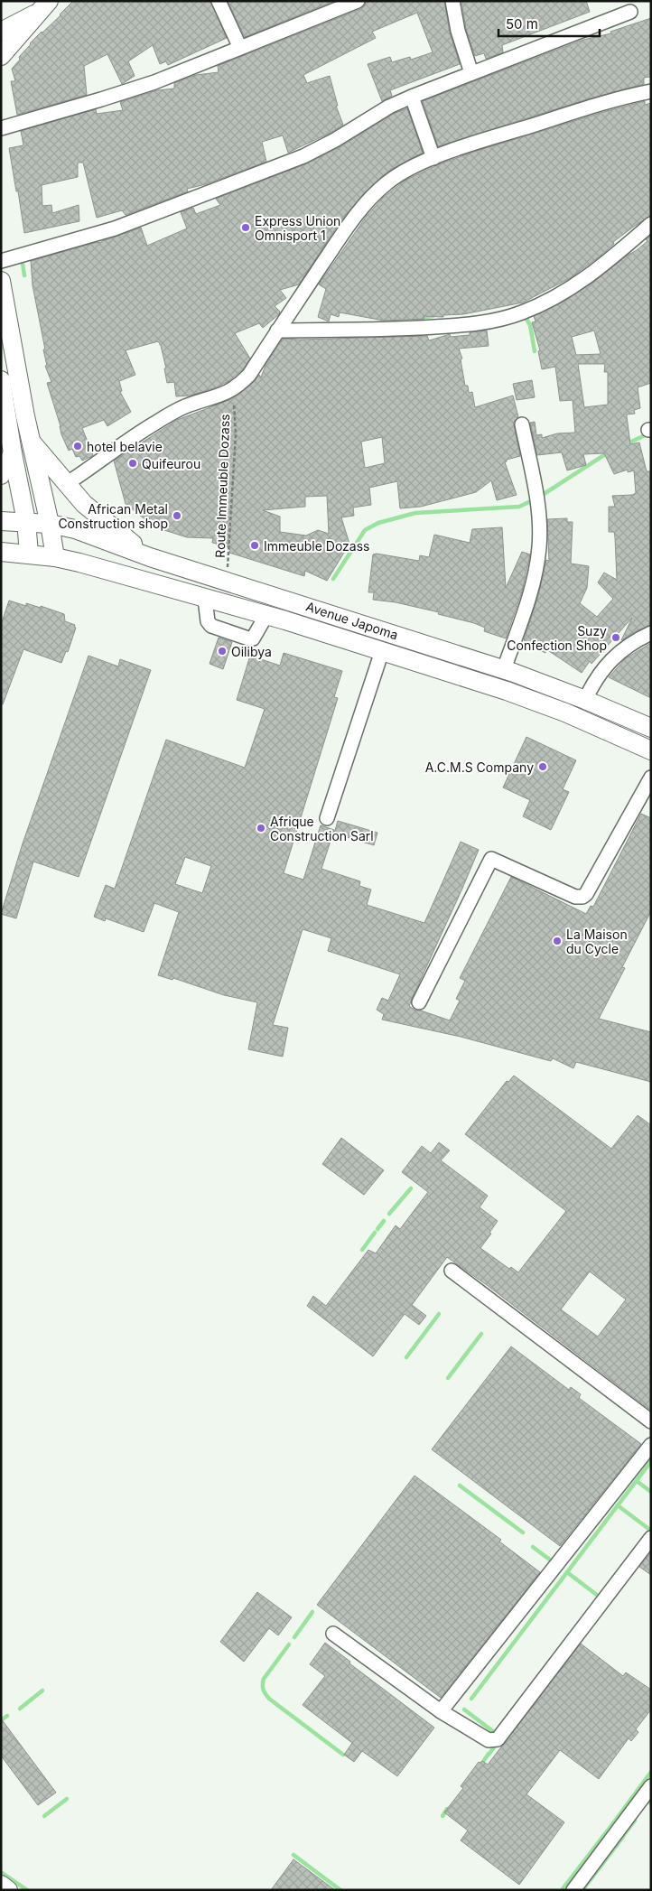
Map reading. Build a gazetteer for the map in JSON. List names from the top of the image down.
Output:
{
  "streets": {
    "main road": ["Avenue Japoma"],
    "path": ["Route Immeuble Dozass"]
  },
  "crossings": [
    ["Route Immeuble Dozass", "Avenue Japoma"]
  ],
  "places": [
    "Express Union Omnisport 1",
    "hotel belavie",
    "Quifeurou",
    "African Metal Construction shop",
    "Immeuble Dozass",
    "Suzy Confection Shop",
    "Oilibya",
    "A.C.M.S Company",
    "Afrique Construction Sarl",
    "La Maison du Cycle"
  ],
  "scale_bar": "50 m"
}
